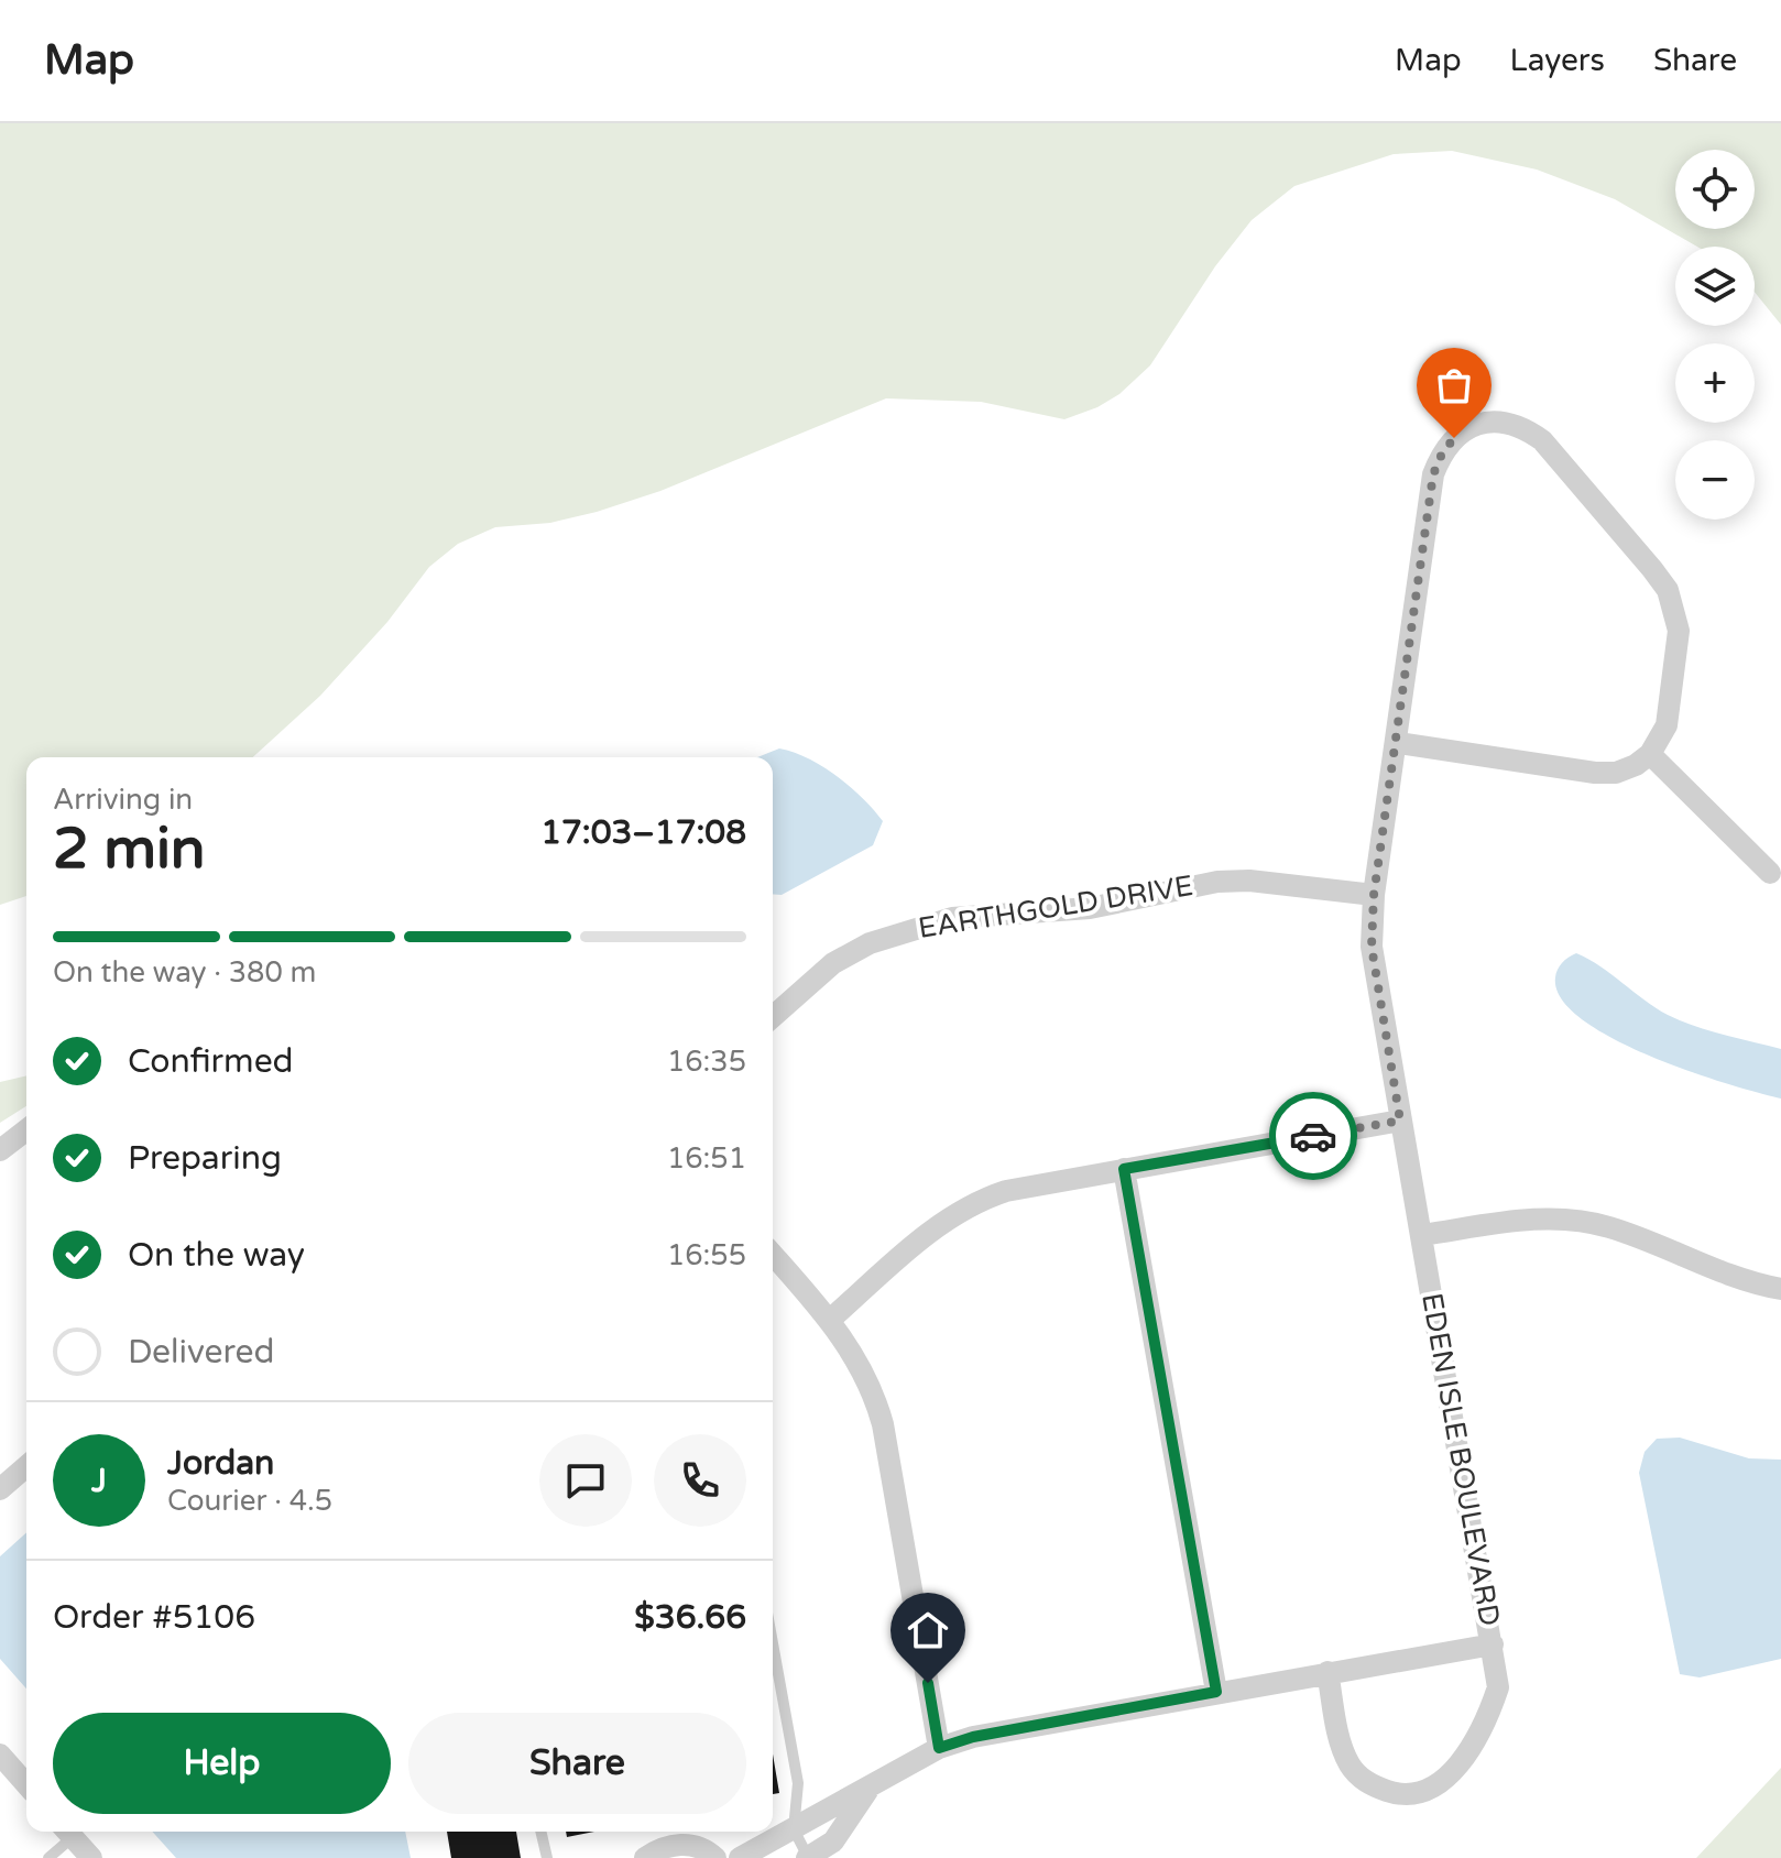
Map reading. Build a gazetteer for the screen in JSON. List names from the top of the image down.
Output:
{
  "streets": {
    "street": ["EARTHGOLD DRIVE", "EDEN ISLE BOULEVARD"]
  },
  "crossings": [
    ["EARTHGOLD DRIVE", "EDEN ISLE BOULEVARD"]
  ],
  "page": {
    "header": "Map",
    "nav": ["Map", "Layers", "Share"],
    "map_buttons": ["+", "−"],
    "heading": ["2 min", "Arriving in", "17:03–17:08"],
    "panel": [
      "Jordan",
      "Courier · 4.5",
      "Order #5106",
      "$36.66"
    ],
    "bar": "On the way · 380 m",
    "list": [
      ["Confirmed", "16:35"],
      ["Preparing", "16:51"],
      ["On the way", "16:55"],
      "Delivered"
    ],
    "round": "J",
    "buttons": ["Help", "Share"]
  }
}
